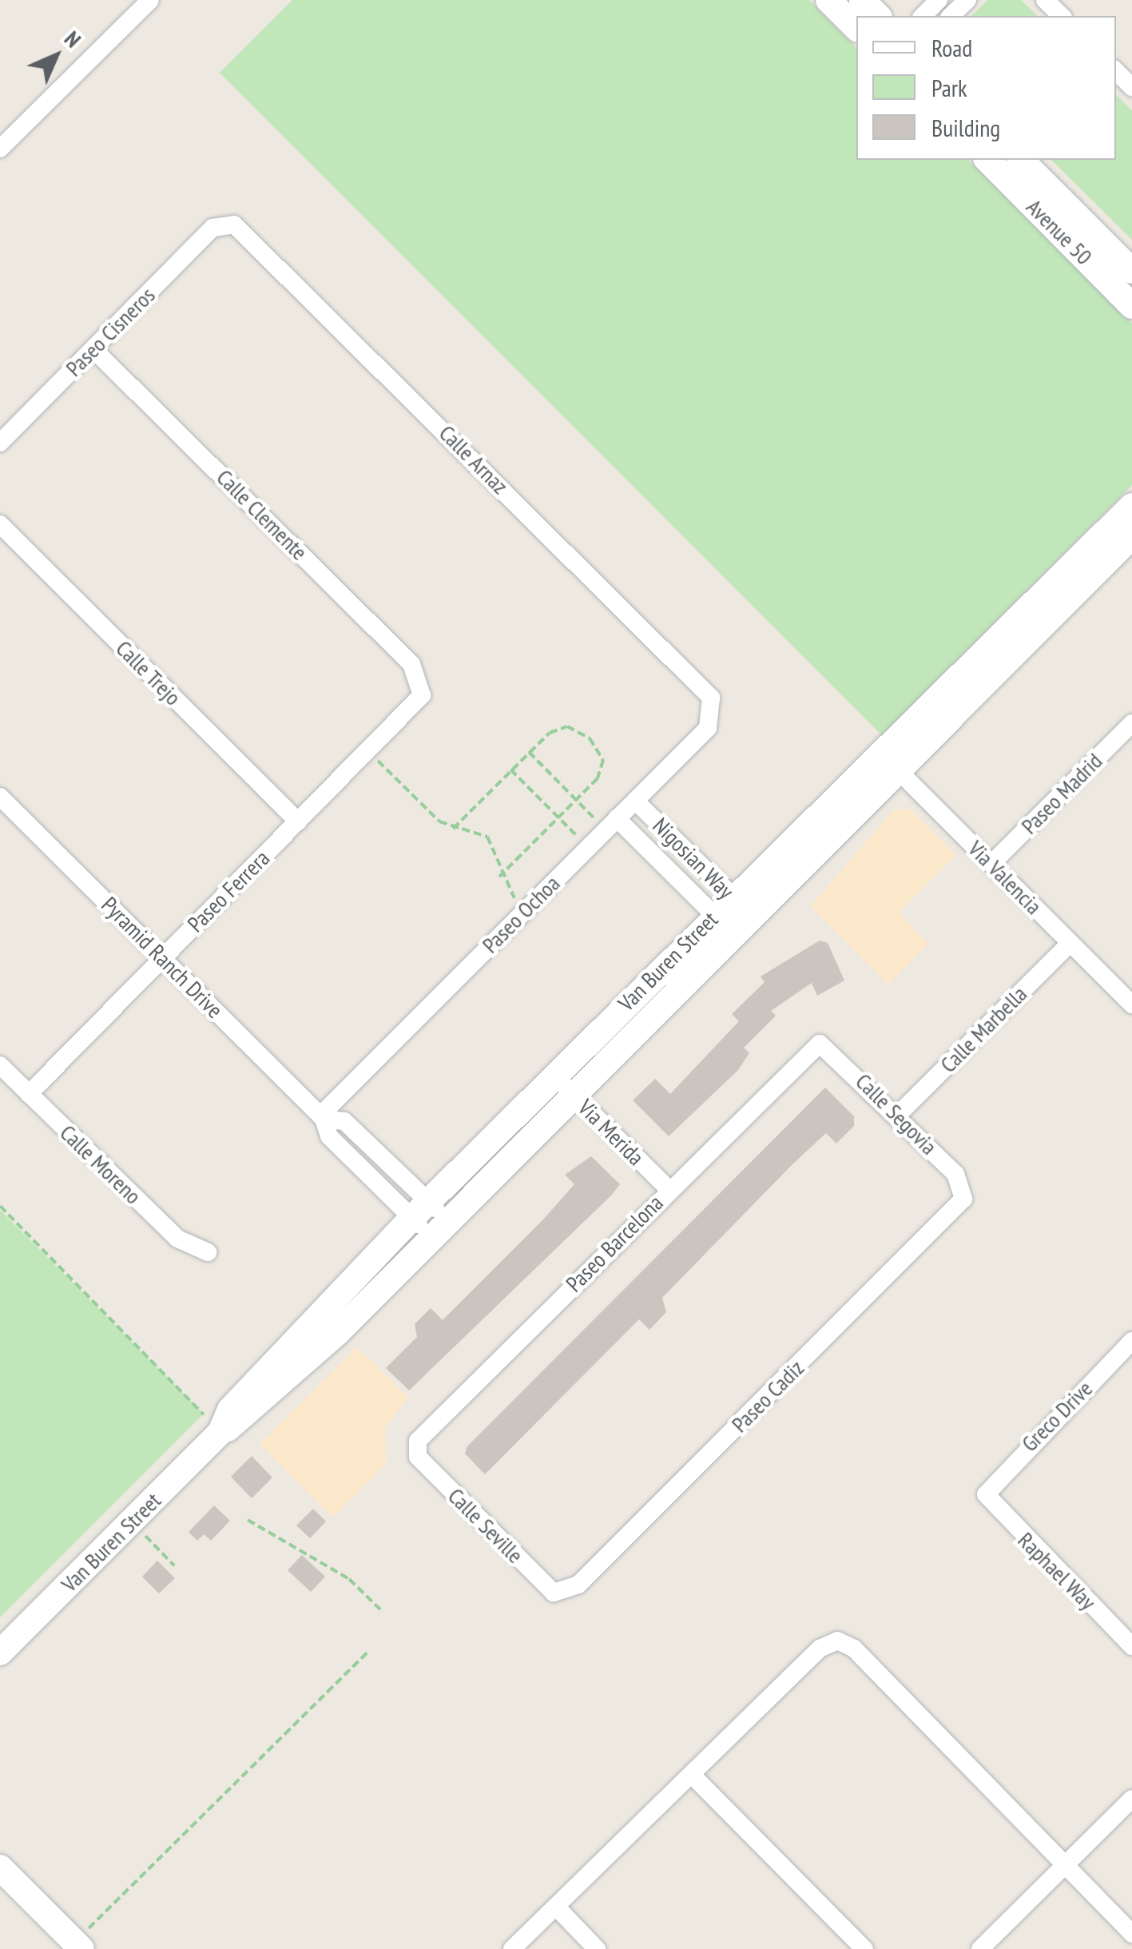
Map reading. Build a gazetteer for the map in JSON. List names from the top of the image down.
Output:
{
  "streets": {
    "street": [
      "Avenue 50",
      "Paseo Cisneros",
      "Calle Arnaz",
      "Calle Clemente",
      "Calle Trejo",
      "Paseo Madrid",
      "Nigosian Way",
      "Via Valencia",
      "Paseo Ferrera",
      "Paseo Ochoa",
      "Pyramid Ranch Drive",
      "Van Buren Street",
      "Calle Marbella",
      "Calle Segovia",
      "Via Merida",
      "Calle Moreno",
      "Paseo Barcelona",
      "Paseo Cadiz",
      "Greco Drive",
      "Calle Seville",
      "Raphael Way"
    ]
  },
  "crossings": [
    ["Paseo Cisneros", "Calle Arnaz"],
    ["Paseo Cisneros", "Calle Clemente"],
    ["Calle Arnaz", "Paseo Ochoa"],
    ["Calle Clemente", "Paseo Ferrera"],
    ["Calle Trejo", "Paseo Ferrera"],
    ["Paseo Madrid", "Via Valencia"],
    ["Nigosian Way", "Paseo Ochoa"],
    ["Nigosian Way", "Van Buren Street"],
    ["Via Valencia", "Van Buren Street"],
    ["Via Valencia", "Calle Marbella"],
    ["Paseo Ferrera", "Pyramid Ranch Drive"],
    ["Paseo Ferrera", "Calle Moreno"],
    ["Paseo Ochoa", "Pyramid Ranch Drive"],
    ["Pyramid Ranch Drive", "Van Buren Street"],
    ["Van Buren Street", "Via Merida"],
    ["Calle Marbella", "Calle Segovia"],
    ["Calle Segovia", "Paseo Barcelona"],
    ["Calle Segovia", "Paseo Cadiz"],
    ["Via Merida", "Paseo Barcelona"],
    ["Paseo Barcelona", "Calle Seville"],
    ["Paseo Cadiz", "Calle Seville"],
    ["Greco Drive", "Raphael Way"]
  ],
  "legend": ["Road", "Park", "Building"],
  "north": "top right"
}
